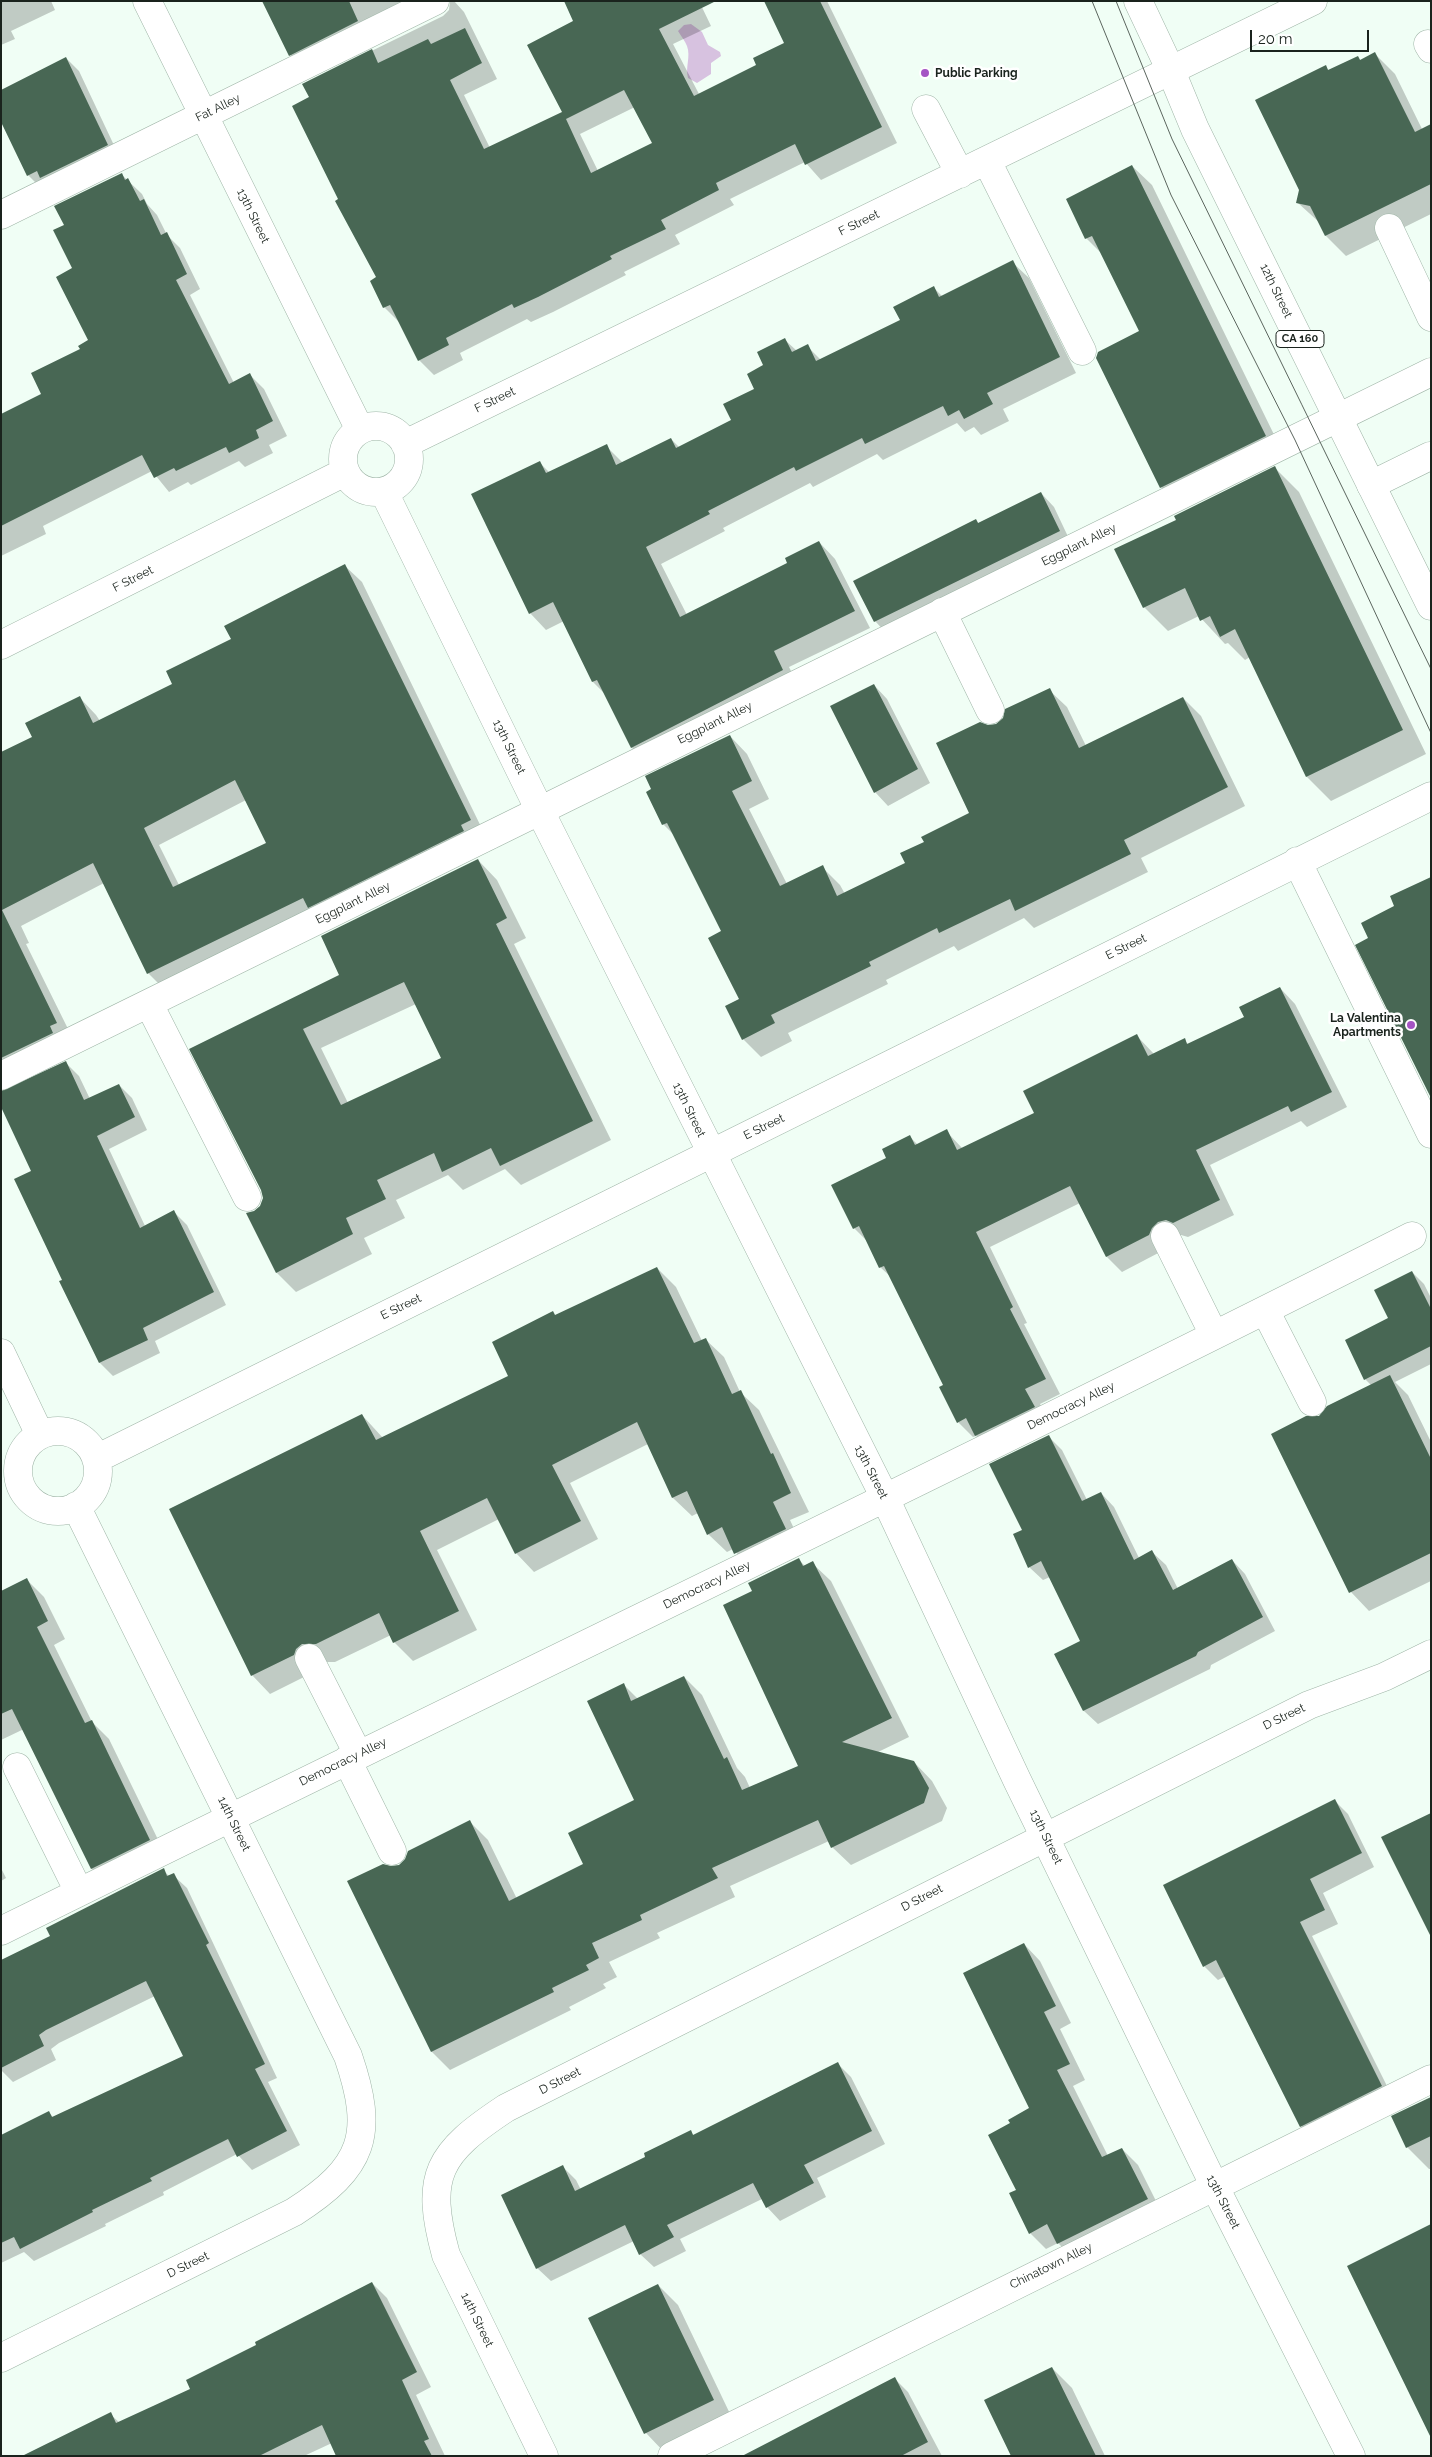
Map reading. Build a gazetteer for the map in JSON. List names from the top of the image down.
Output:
{
  "streets": {
    "street": [
      "Fat Alley",
      "13th Street",
      "F Street",
      "12th Street",
      "CA 160",
      "Eggplant Alley",
      "E Street",
      "Democracy Alley",
      "D Street",
      "14th Street",
      "Chinatown Alley"
    ]
  },
  "crossings": [
    ["Fat Alley", "13th Street"],
    ["13th Street", "F Street"],
    ["13th Street", "Eggplant Alley"],
    ["13th Street", "E Street"],
    ["13th Street", "Democracy Alley"],
    ["13th Street", "D Street"],
    ["13th Street", "Chinatown Alley"],
    ["F Street", "12th Street"],
    ["12th Street", "Eggplant Alley"],
    ["E Street", "14th Street"],
    ["Democracy Alley", "14th Street"],
    ["D Street", "14th Street"]
  ],
  "places": ["Public Parking", "La Valentina Apartments"],
  "scale_bar": "20 m"
}
